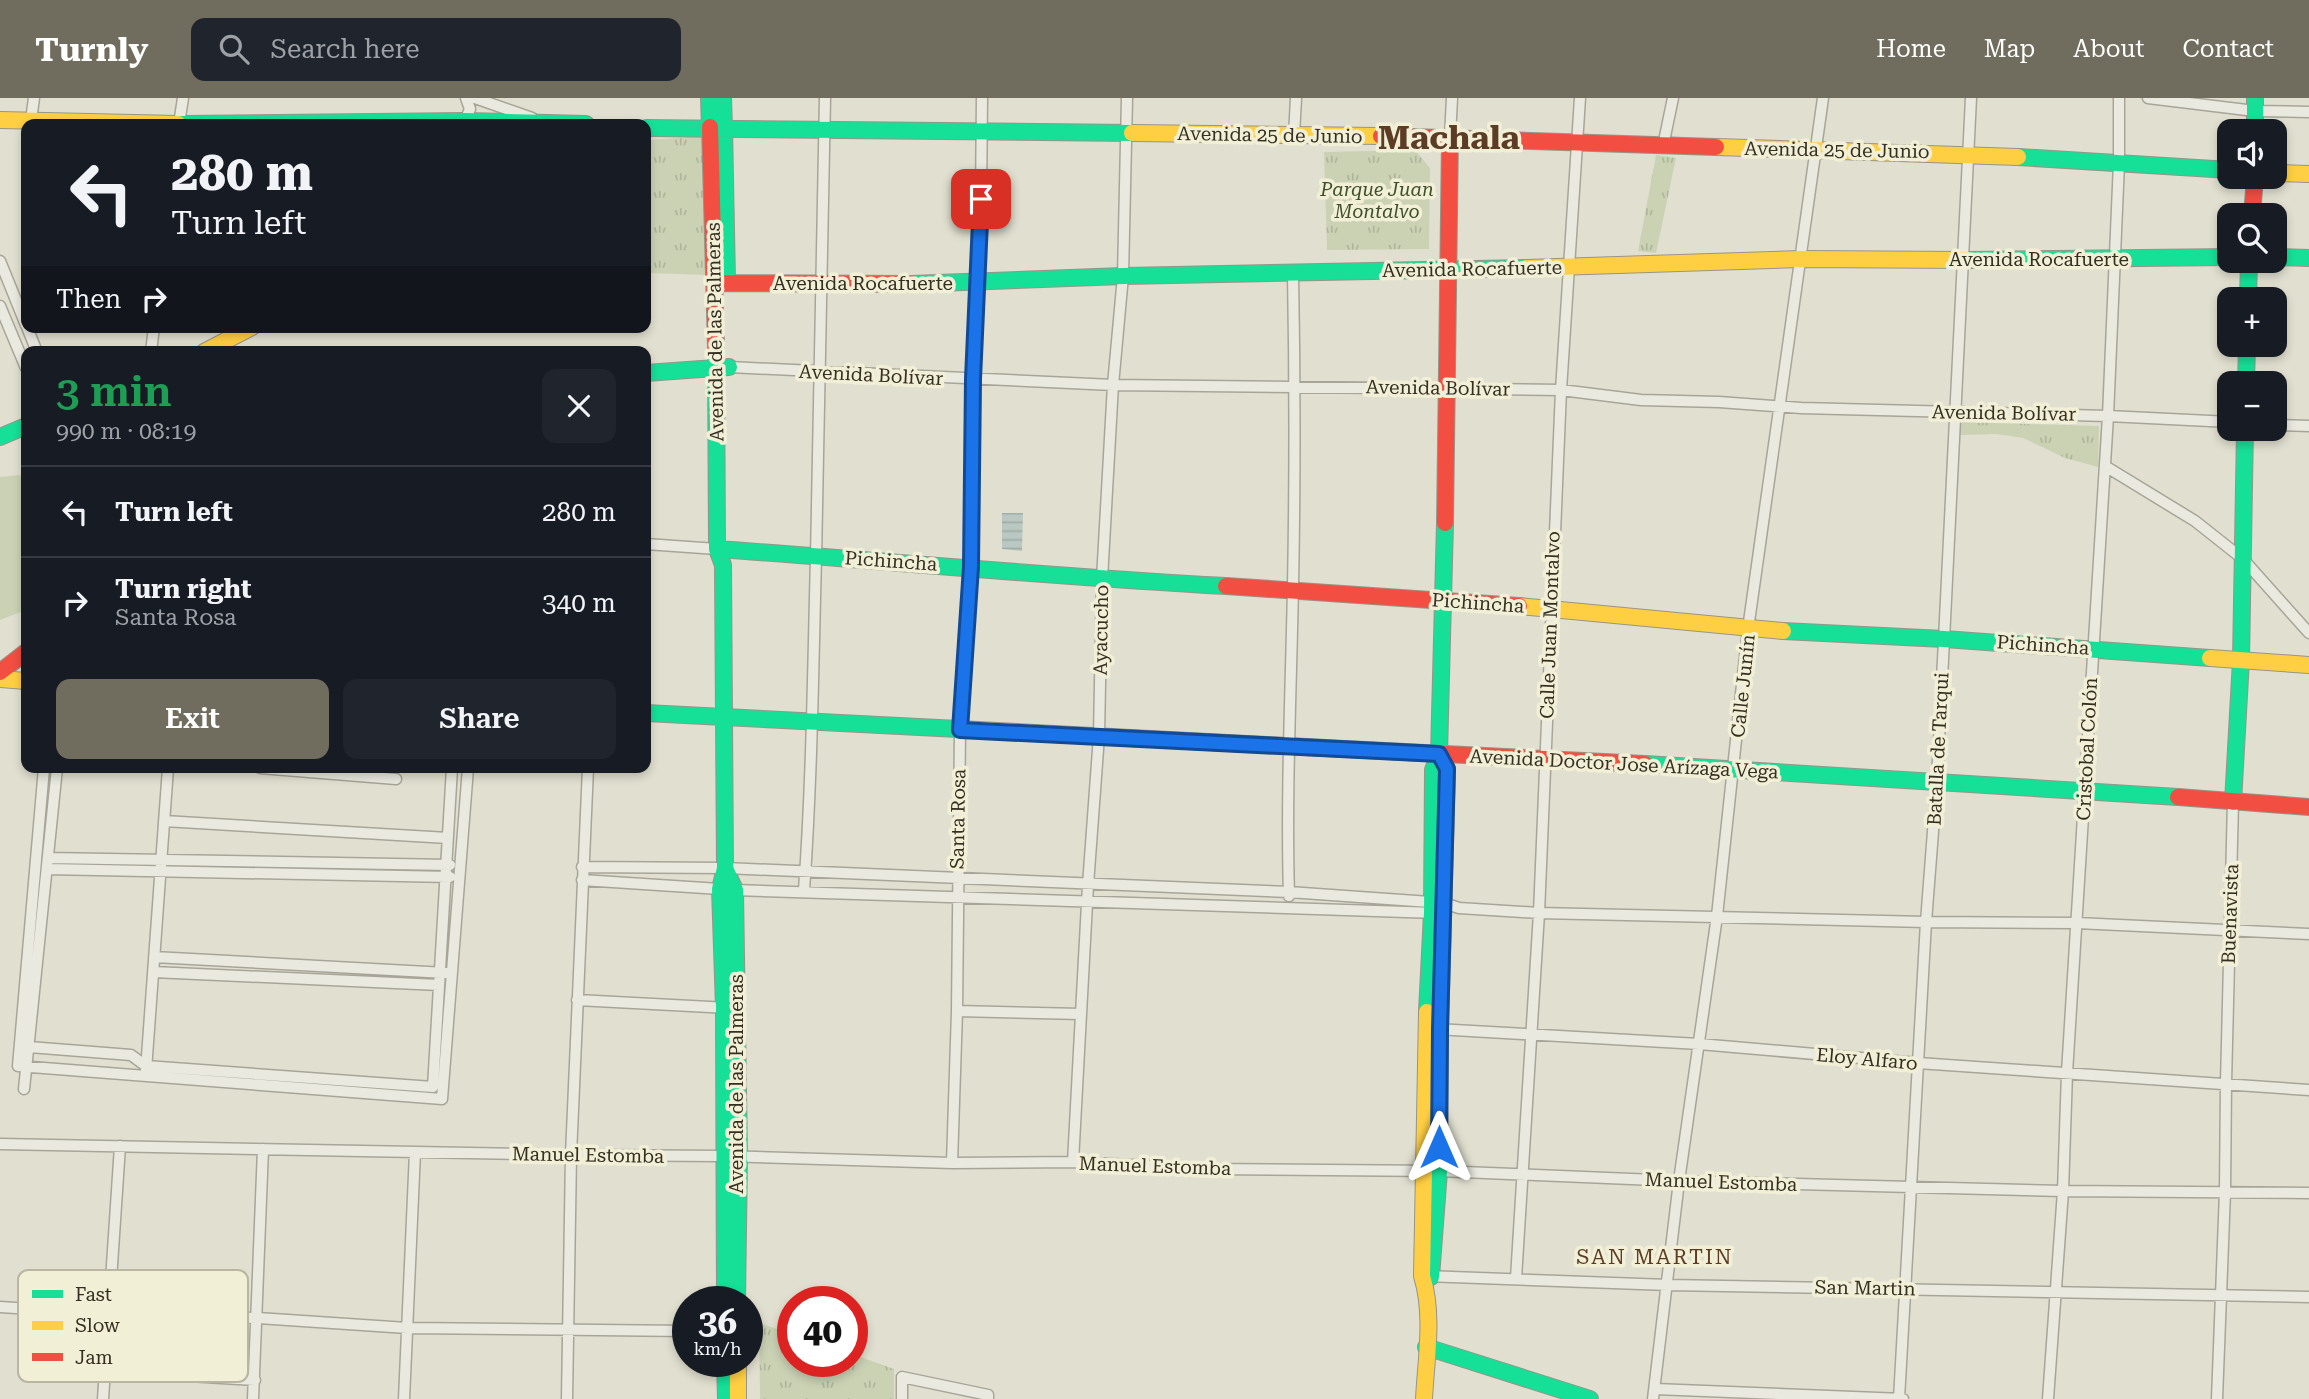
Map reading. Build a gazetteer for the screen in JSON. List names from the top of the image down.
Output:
{
  "streets": {
    "main road": [
      "Avenida 25 de Junio",
      "Avenida Rocafuerte",
      "Avenida de las Palmeras",
      "Avenida Bolívar",
      "Pichincha",
      "Avenida Doctor Jose Arízaga Vega",
      "Buenavista"
    ],
    "street": [
      "Calle Juan Montalvo",
      "Ayacucho",
      "Calle Junín",
      "Batalla de Tarqui",
      "Cristobal Colón",
      "Santa Rosa",
      "Eloy Alfaro",
      "Manuel Estomba",
      "San Martin"
    ]
  },
  "crossings": [
    ["Avenida 25 de Junio", "Avenida de las Palmeras"],
    ["Avenida 25 de Junio", "Calle Juan Montalvo"],
    ["Avenida 25 de Junio", "Ayacucho"],
    ["Avenida 25 de Junio", "Calle Junín"],
    ["Avenida 25 de Junio", "Batalla de Tarqui"],
    ["Avenida 25 de Junio", "Cristobal Colón"],
    ["Avenida 25 de Junio", "Santa Rosa"],
    ["Avenida Rocafuerte", "Avenida de las Palmeras"],
    ["Avenida Rocafuerte", "Calle Juan Montalvo"],
    ["Avenida Rocafuerte", "Ayacucho"],
    ["Avenida Rocafuerte", "Calle Junín"],
    ["Avenida Rocafuerte", "Batalla de Tarqui"],
    ["Avenida Rocafuerte", "Cristobal Colón"],
    ["Avenida Rocafuerte", "Santa Rosa"],
    ["Avenida de las Palmeras", "Avenida Bolívar"],
    ["Avenida de las Palmeras", "Pichincha"],
    ["Avenida de las Palmeras", "Avenida Doctor Jose Arízaga Vega"],
    ["Avenida de las Palmeras", "Manuel Estomba"],
    ["Avenida Bolívar", "Calle Juan Montalvo"],
    ["Avenida Bolívar", "Ayacucho"],
    ["Avenida Bolívar", "Calle Junín"],
    ["Avenida Bolívar", "Batalla de Tarqui"],
    ["Avenida Bolívar", "Cristobal Colón"],
    ["Avenida Bolívar", "Santa Rosa"],
    ["Pichincha", "Calle Juan Montalvo"],
    ["Pichincha", "Ayacucho"],
    ["Pichincha", "Calle Junín"],
    ["Pichincha", "Batalla de Tarqui"],
    ["Pichincha", "Cristobal Colón"],
    ["Pichincha", "Santa Rosa"],
    ["Pichincha", "Buenavista"],
    ["Calle Juan Montalvo", "Avenida Doctor Jose Arízaga Vega"],
    ["Calle Juan Montalvo", "Eloy Alfaro"],
    ["Calle Juan Montalvo", "Manuel Estomba"],
    ["Calle Juan Montalvo", "San Martin"],
    ["Ayacucho", "Avenida Doctor Jose Arízaga Vega"],
    ["Ayacucho", "Manuel Estomba"],
    ["Calle Junín", "Avenida Doctor Jose Arízaga Vega"],
    ["Calle Junín", "Eloy Alfaro"],
    ["Calle Junín", "Manuel Estomba"],
    ["Calle Junín", "San Martin"],
    ["Batalla de Tarqui", "Avenida Doctor Jose Arízaga Vega"],
    ["Batalla de Tarqui", "Eloy Alfaro"],
    ["Batalla de Tarqui", "Manuel Estomba"],
    ["Batalla de Tarqui", "San Martin"],
    ["Cristobal Colón", "Avenida Doctor Jose Arízaga Vega"],
    ["Cristobal Colón", "Eloy Alfaro"],
    ["Cristobal Colón", "Manuel Estomba"],
    ["Cristobal Colón", "San Martin"],
    ["Avenida Doctor Jose Arízaga Vega", "Santa Rosa"],
    ["Avenida Doctor Jose Arízaga Vega", "Buenavista"],
    ["Santa Rosa", "Manuel Estomba"],
    ["Buenavista", "Eloy Alfaro"],
    ["Buenavista", "Manuel Estomba"],
    ["Buenavista", "San Martin"]
  ],
  "districts": ["Machala", "SAN MARTIN"],
  "parks": ["Parque Juan Montalvo"],
  "legend": ["Fast", "Slow", "Jam"],
  "page": {
    "header": "Turnly",
    "search": "Search here",
    "nav": [
      "Home",
      "Map",
      "About",
      "Contact"
    ],
    "map_buttons": ["+", "−"],
    "turn": ["280 m", "Turn left"],
    "then": "Then",
    "heading": ["3 min", "990 m · 08:19"],
    "list": [
      {
        "name": "Turn left",
        "value": "280 m"
      },
      {
        "name": "Turn right",
        "note": "Santa Rosa",
        "value": "340 m"
      }
    ],
    "buttons": ["Exit", "Share"],
    "speed": "36 km/h",
    "limit": "40"
  }
}
